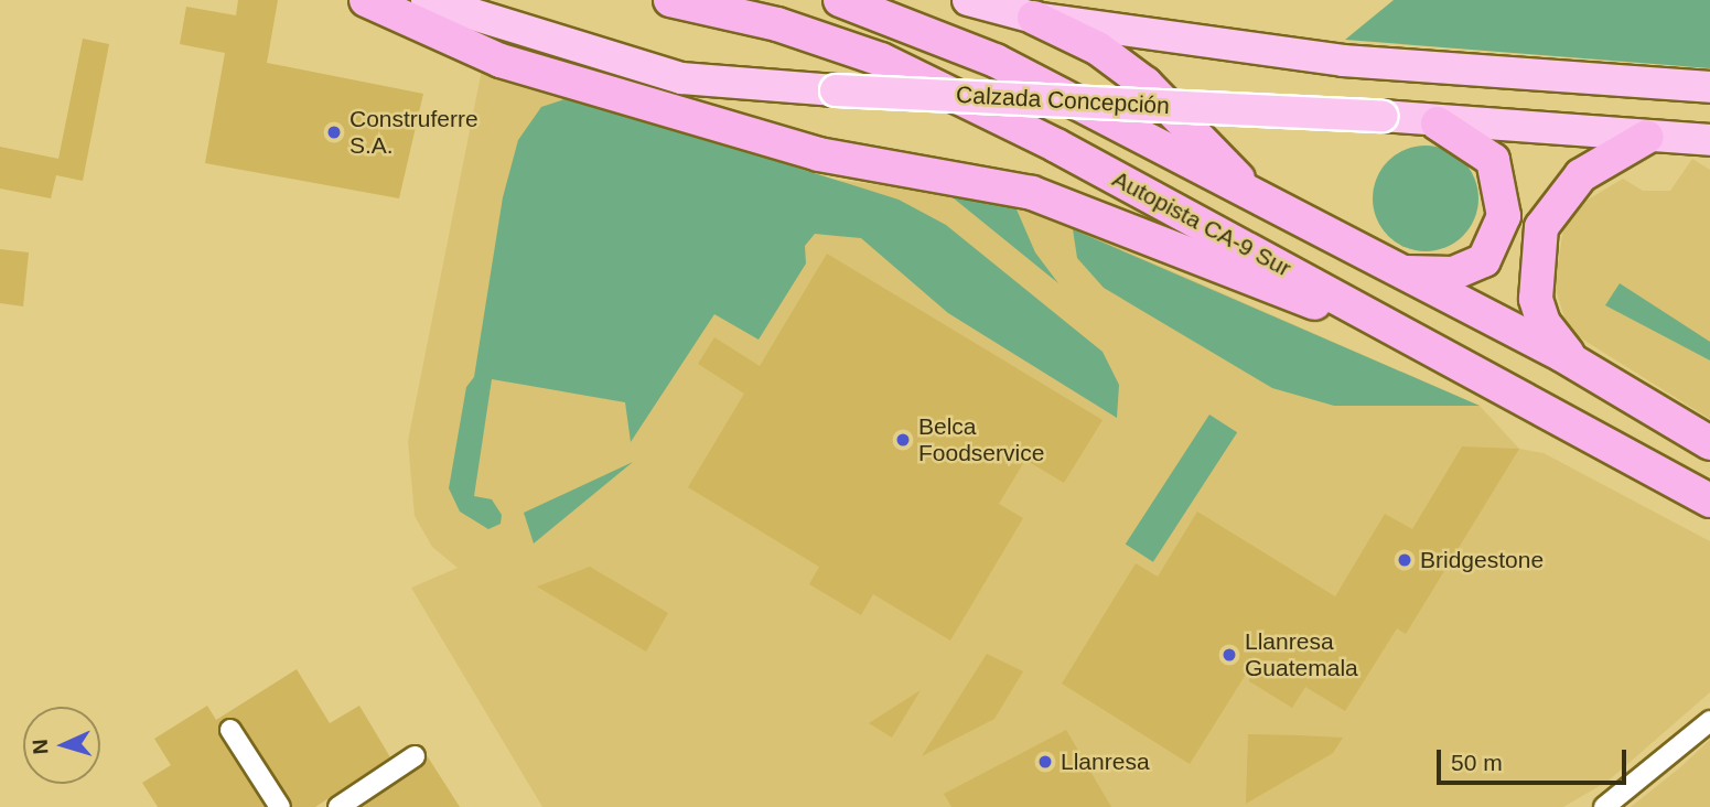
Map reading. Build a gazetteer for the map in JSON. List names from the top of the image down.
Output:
{
  "streets": {
    "highway": ["Autopista CA-9 Sur"],
    "main road": ["Calzada Concepción"]
  },
  "places": [
    "Construferre S.A.",
    "Belca Foodservice",
    "Bridgestone",
    "Llanresa Guatemala",
    "Llanresa"
  ],
  "scale_bar": "50 m",
  "north": "left"
}
